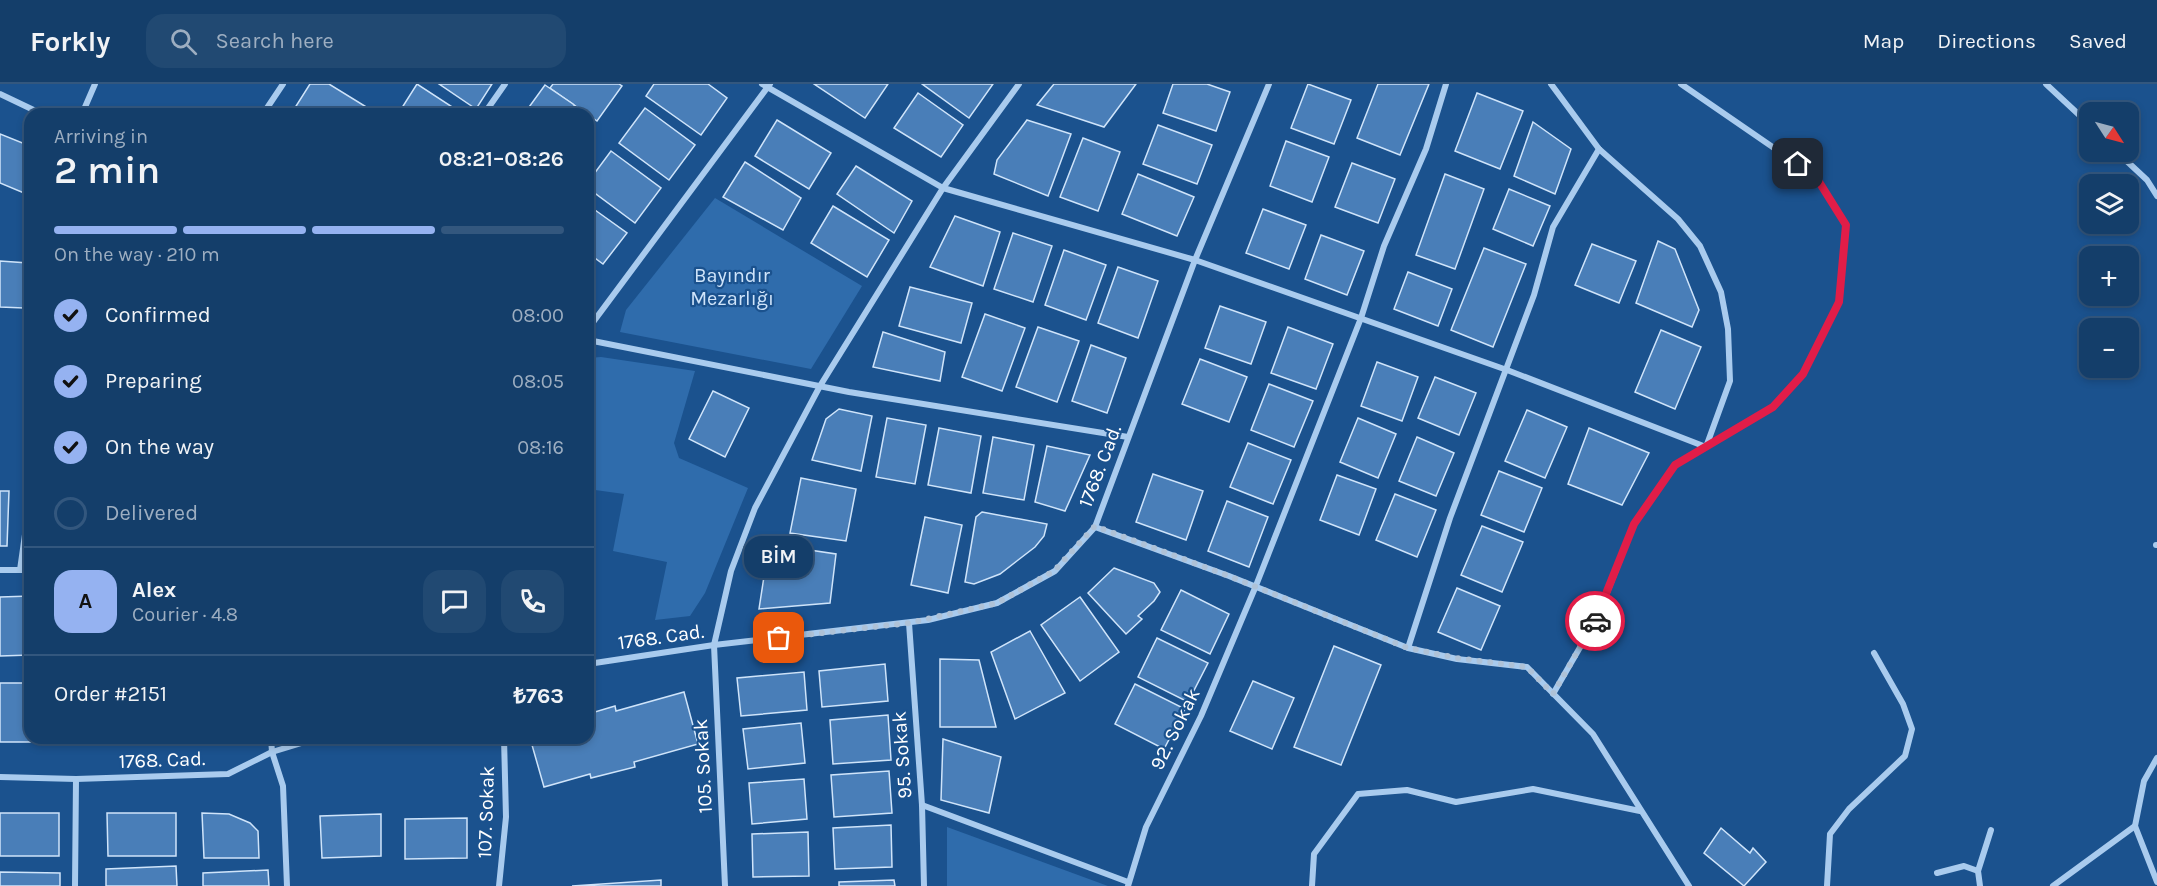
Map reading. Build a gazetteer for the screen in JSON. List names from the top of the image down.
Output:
{
  "streets": {
    "street": [
      "1768. Cad.",
      "92. Sokak",
      "95. Sokak",
      "105. Sokak",
      "107. Sokak"
    ]
  },
  "crossings": [
    ["1768. Cad.", "95. Sokak"],
    ["1768. Cad.", "105. Sokak"]
  ],
  "parks": ["Bayındır Mezarlığı"],
  "places": ["BİM"],
  "north": "bottom right",
  "page": {
    "header": "Forkly",
    "search": "Search here",
    "nav": ["Map", "Directions", "Saved"],
    "map_buttons": ["+", "−"],
    "heading": ["2 min", "Arriving in", "08:21–08:26"],
    "panel": [
      "Alex",
      "Courier · 4.8",
      "Order #2151",
      "₺763"
    ],
    "bar": "On the way · 210 m",
    "list": [
      ["Confirmed", "08:00"],
      ["Preparing", "08:05"],
      ["On the way", "08:16"],
      "Delivered"
    ],
    "bubble": "BİM",
    "round": "A"
  }
}
